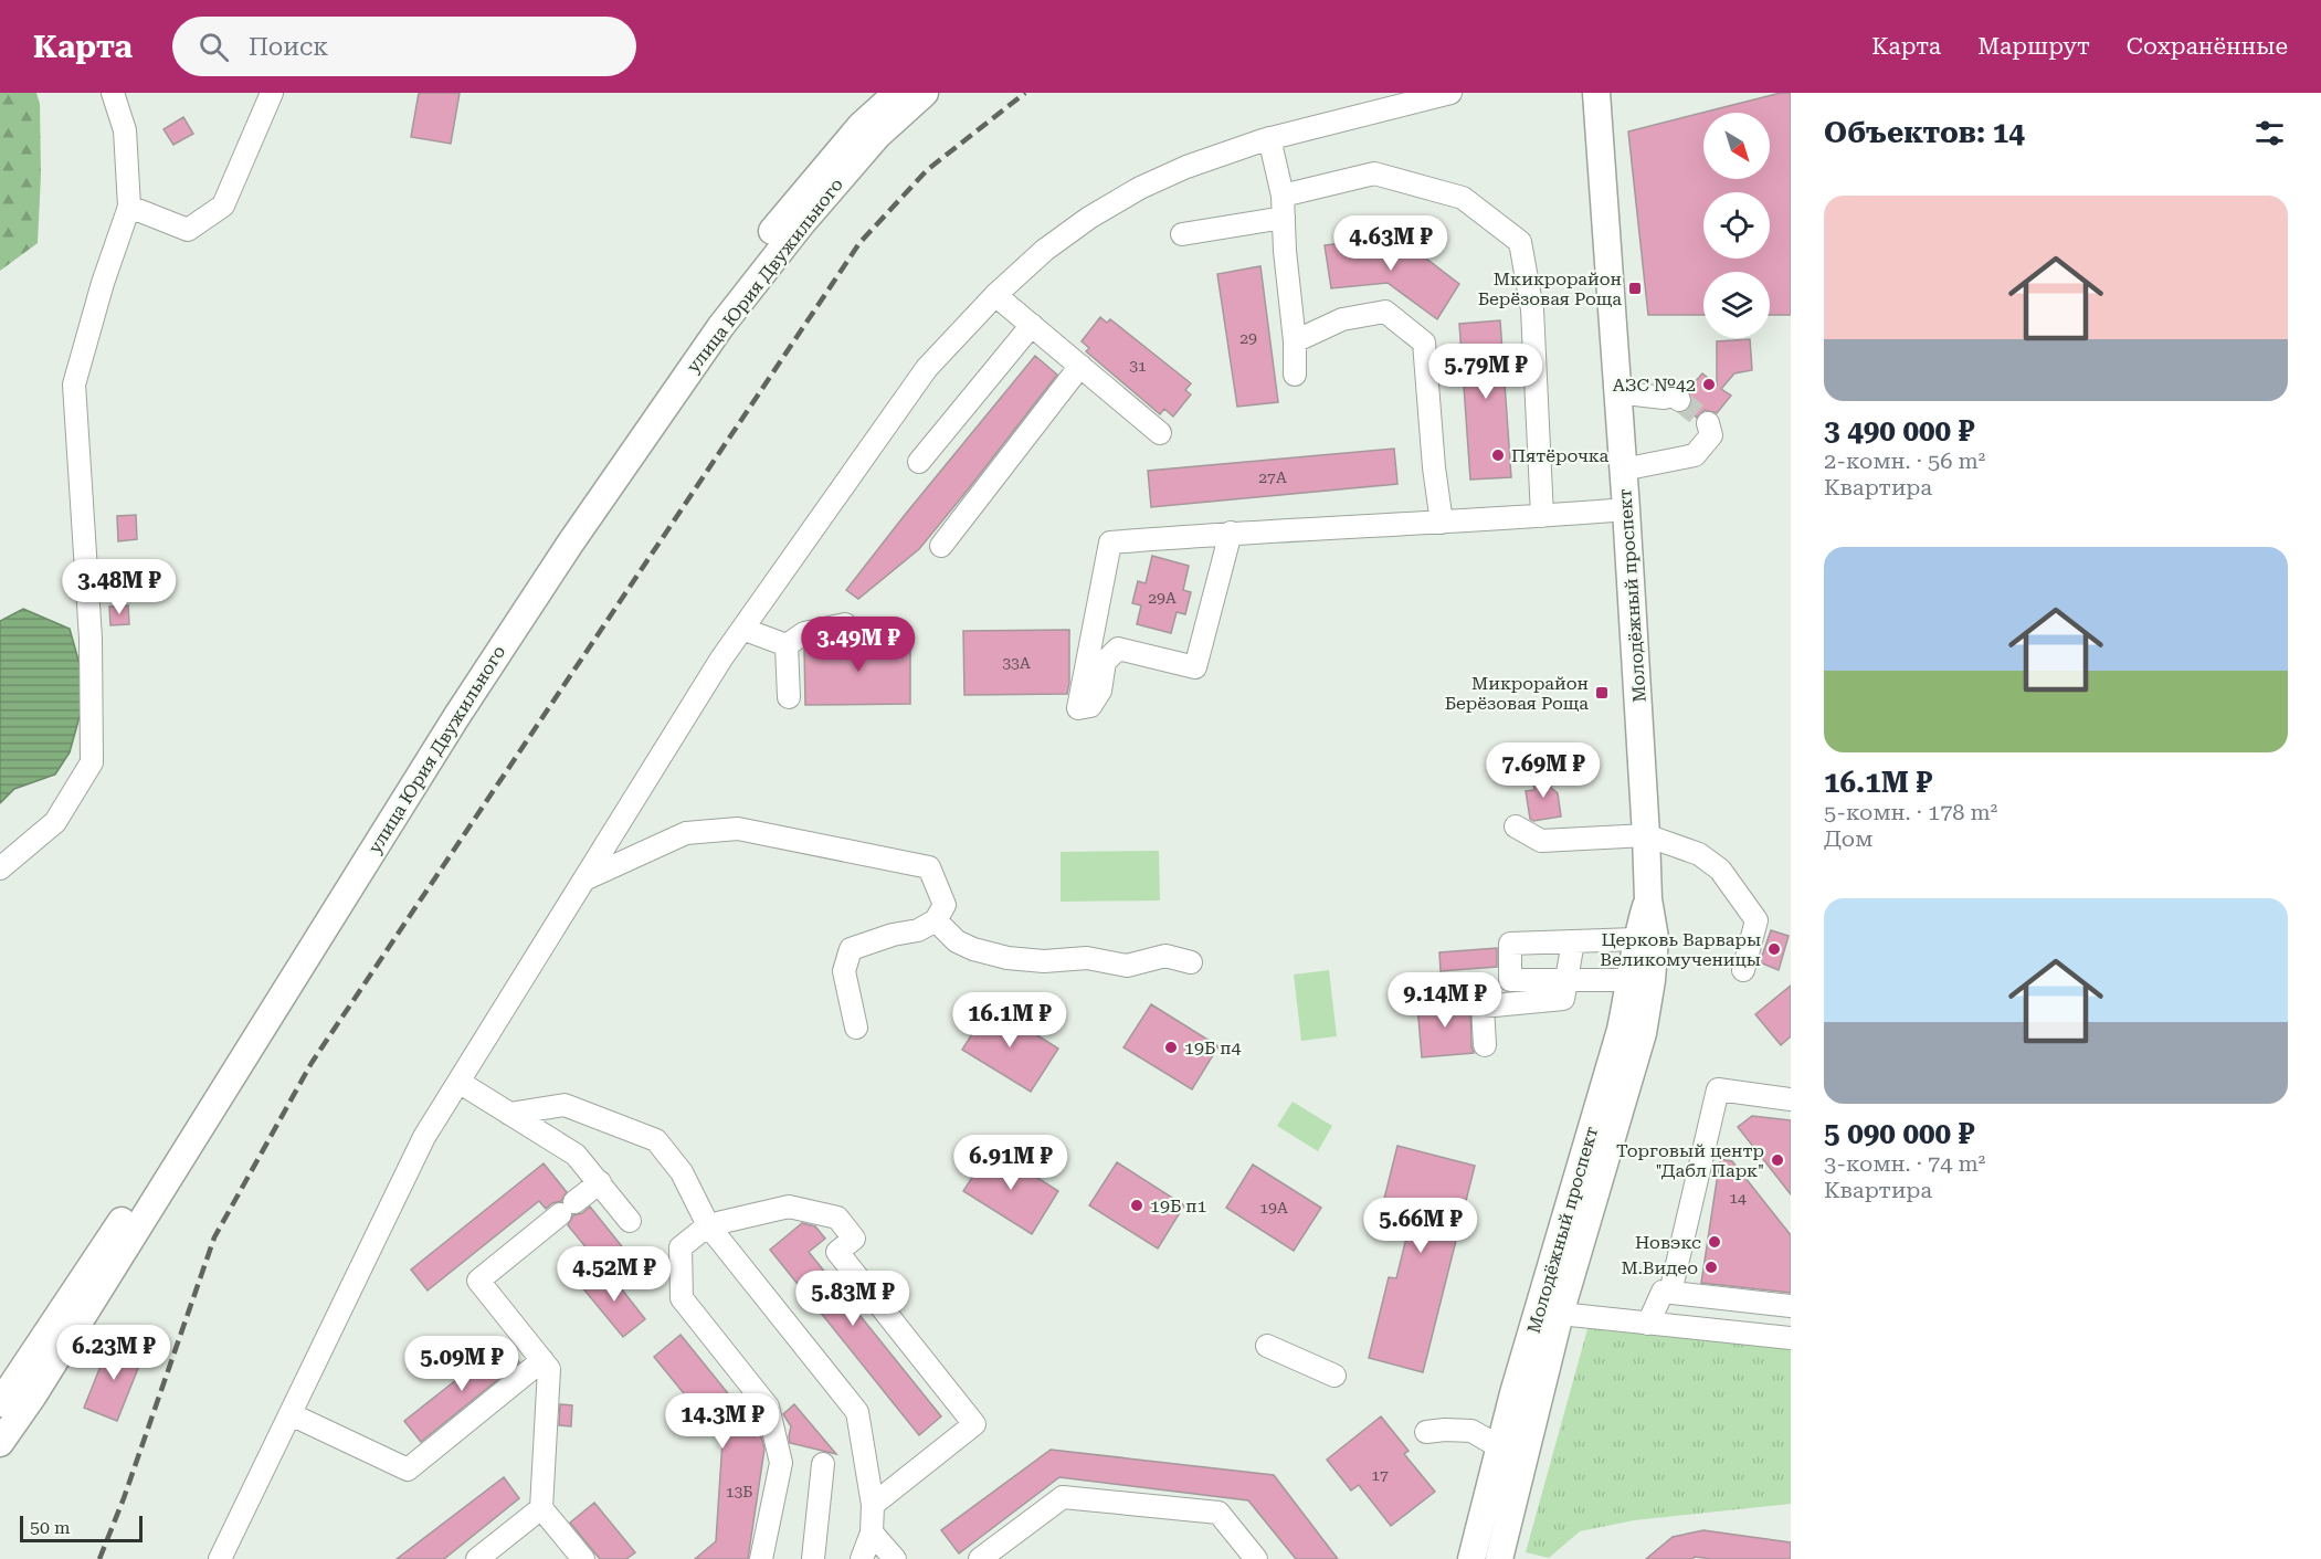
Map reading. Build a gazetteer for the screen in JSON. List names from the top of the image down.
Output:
{
  "streets": {
    "main road": ["улица Юрия Двужильного", "Молодёжный проспект"]
  },
  "places": {
    "transit": ["Мкикрорайон Берёзовая Роща", "Микрорайон Берёзовая Роща"],
    "other": [
      "АЗС №42",
      "Пятёрочка",
      "Церковь Варвары Великомученицы",
      "19Б п4",
      "Торговый центр \"Дабл Парк\"",
      "19Б п1",
      "Новэкс",
      "М.Видео"
    ]
  },
  "house_numbers": [
    "29",
    "31",
    "27А",
    "29А",
    "33А",
    "14",
    "19А",
    "17",
    "13Б"
  ],
  "scale_bar": "50 m",
  "north": "bottom right",
  "page": {
    "header": "Карта",
    "search": "Поиск",
    "nav": ["Карта", "Маршрут", "Сохранённые"],
    "heading": "Объектов: 14",
    "list": [
      {
        "name": "3 490 000 ₽",
        "note": "2-комн. · 56 m² · Квартира"
      },
      {
        "name": "16.1M ₽",
        "note": "5-комн. · 178 m² · Дом"
      },
      {
        "name": "5 090 000 ₽",
        "note": "3-комн. · 74 m² · Квартира"
      }
    ],
    "price": [
      "4.63M ₽",
      "5.79M ₽",
      "3.48M ₽",
      "3.49M ₽",
      "7.69M ₽",
      "9.14M ₽",
      "16.1M ₽",
      "6.91M ₽",
      "5.66M ₽",
      "4.52M ₽",
      "5.83M ₽",
      "6.23M ₽",
      "5.09M ₽",
      "14.3M ₽"
    ],
    "scale": "50 m"
  }
}
